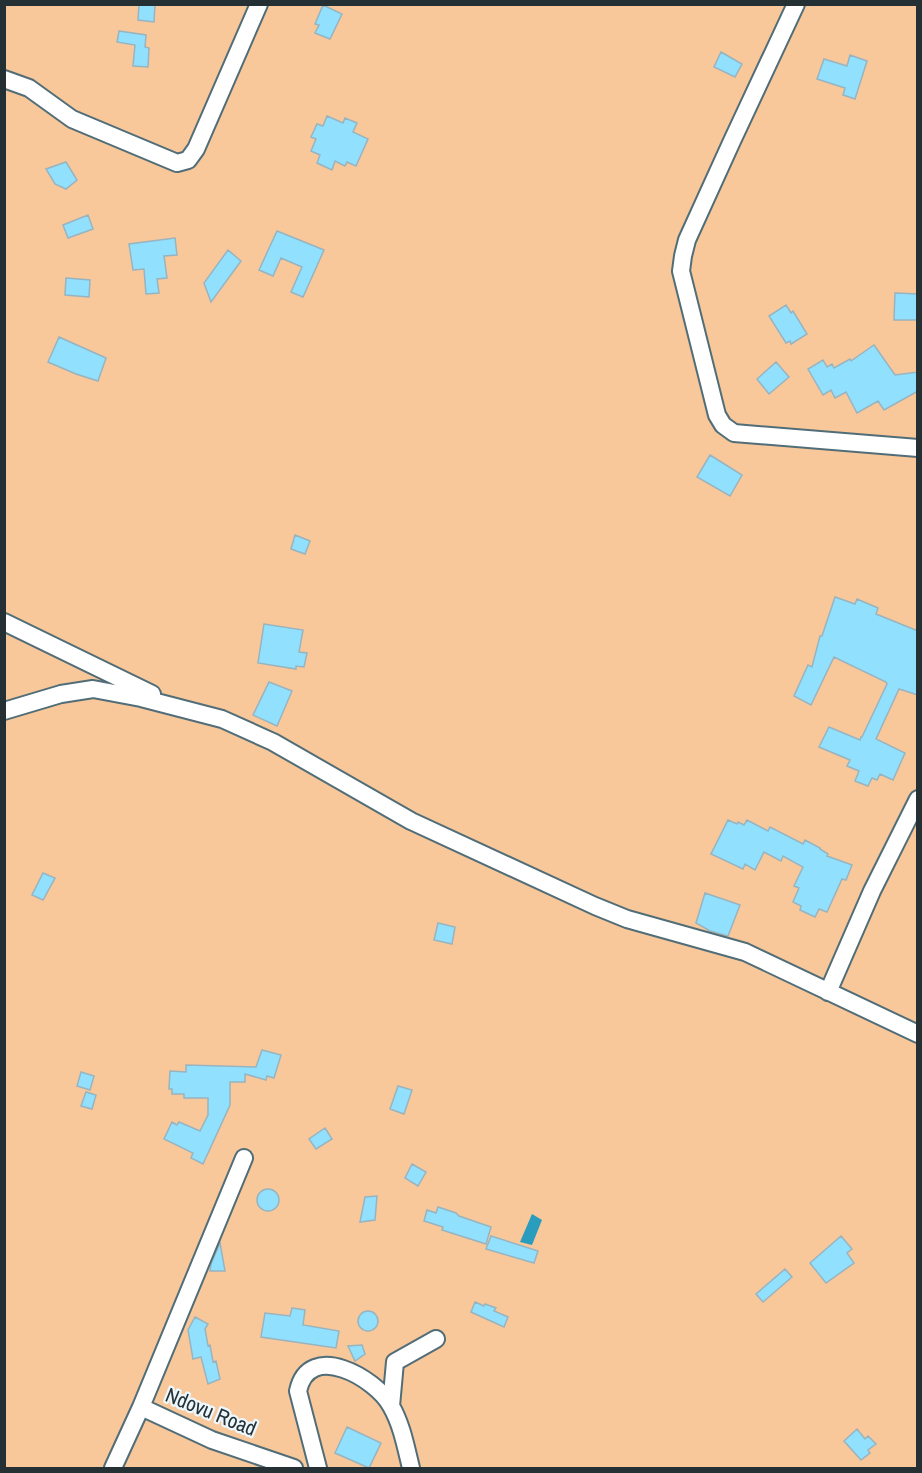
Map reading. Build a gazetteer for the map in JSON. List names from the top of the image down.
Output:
{
  "streets": {
    "street": ["Ndovu Road"]
  }
}
